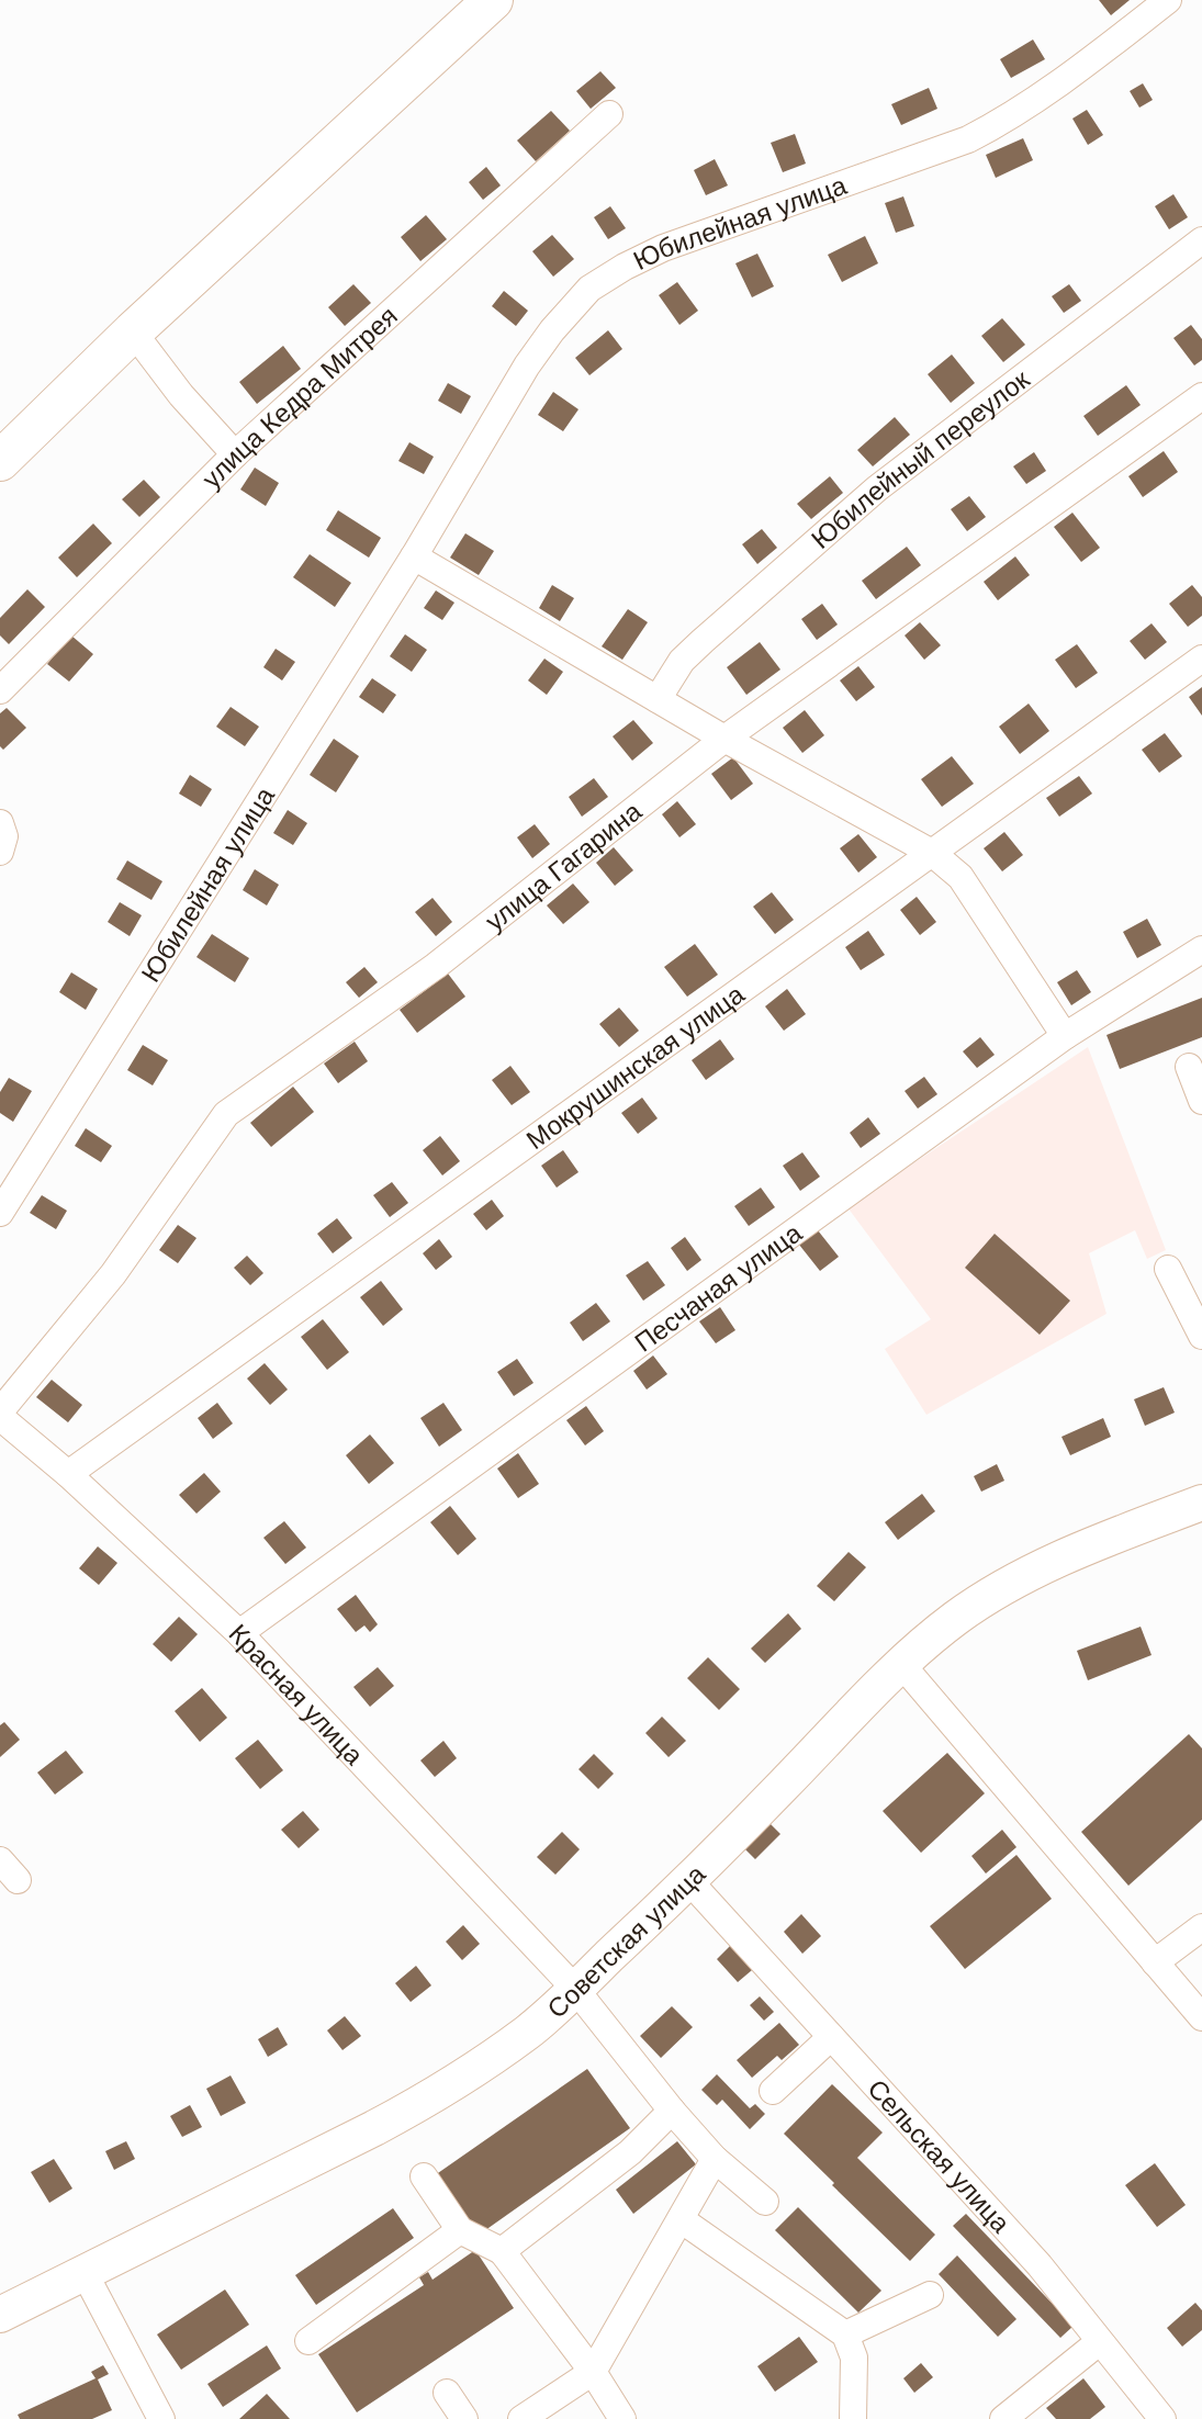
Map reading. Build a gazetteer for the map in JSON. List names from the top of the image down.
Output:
{
  "streets": {
    "main road": ["Советская улица"],
    "street": [
      "Юбилейная улица",
      "улица Кедра Митрея",
      "Юбилейный переулок",
      "улица Гагарина",
      "Мокрушинская улица",
      "Песчаная улица",
      "Красная улица",
      "Сельская улица"
    ]
  },
  "crossings": [
    ["улица Гагарина", "Красная улица"],
    ["Мокрушинская улица", "Красная улица"],
    ["Песчаная улица", "Красная улица"],
    ["Красная улица", "Советская улица"],
    ["Советская улица", "Сельская улица"]
  ]
}
